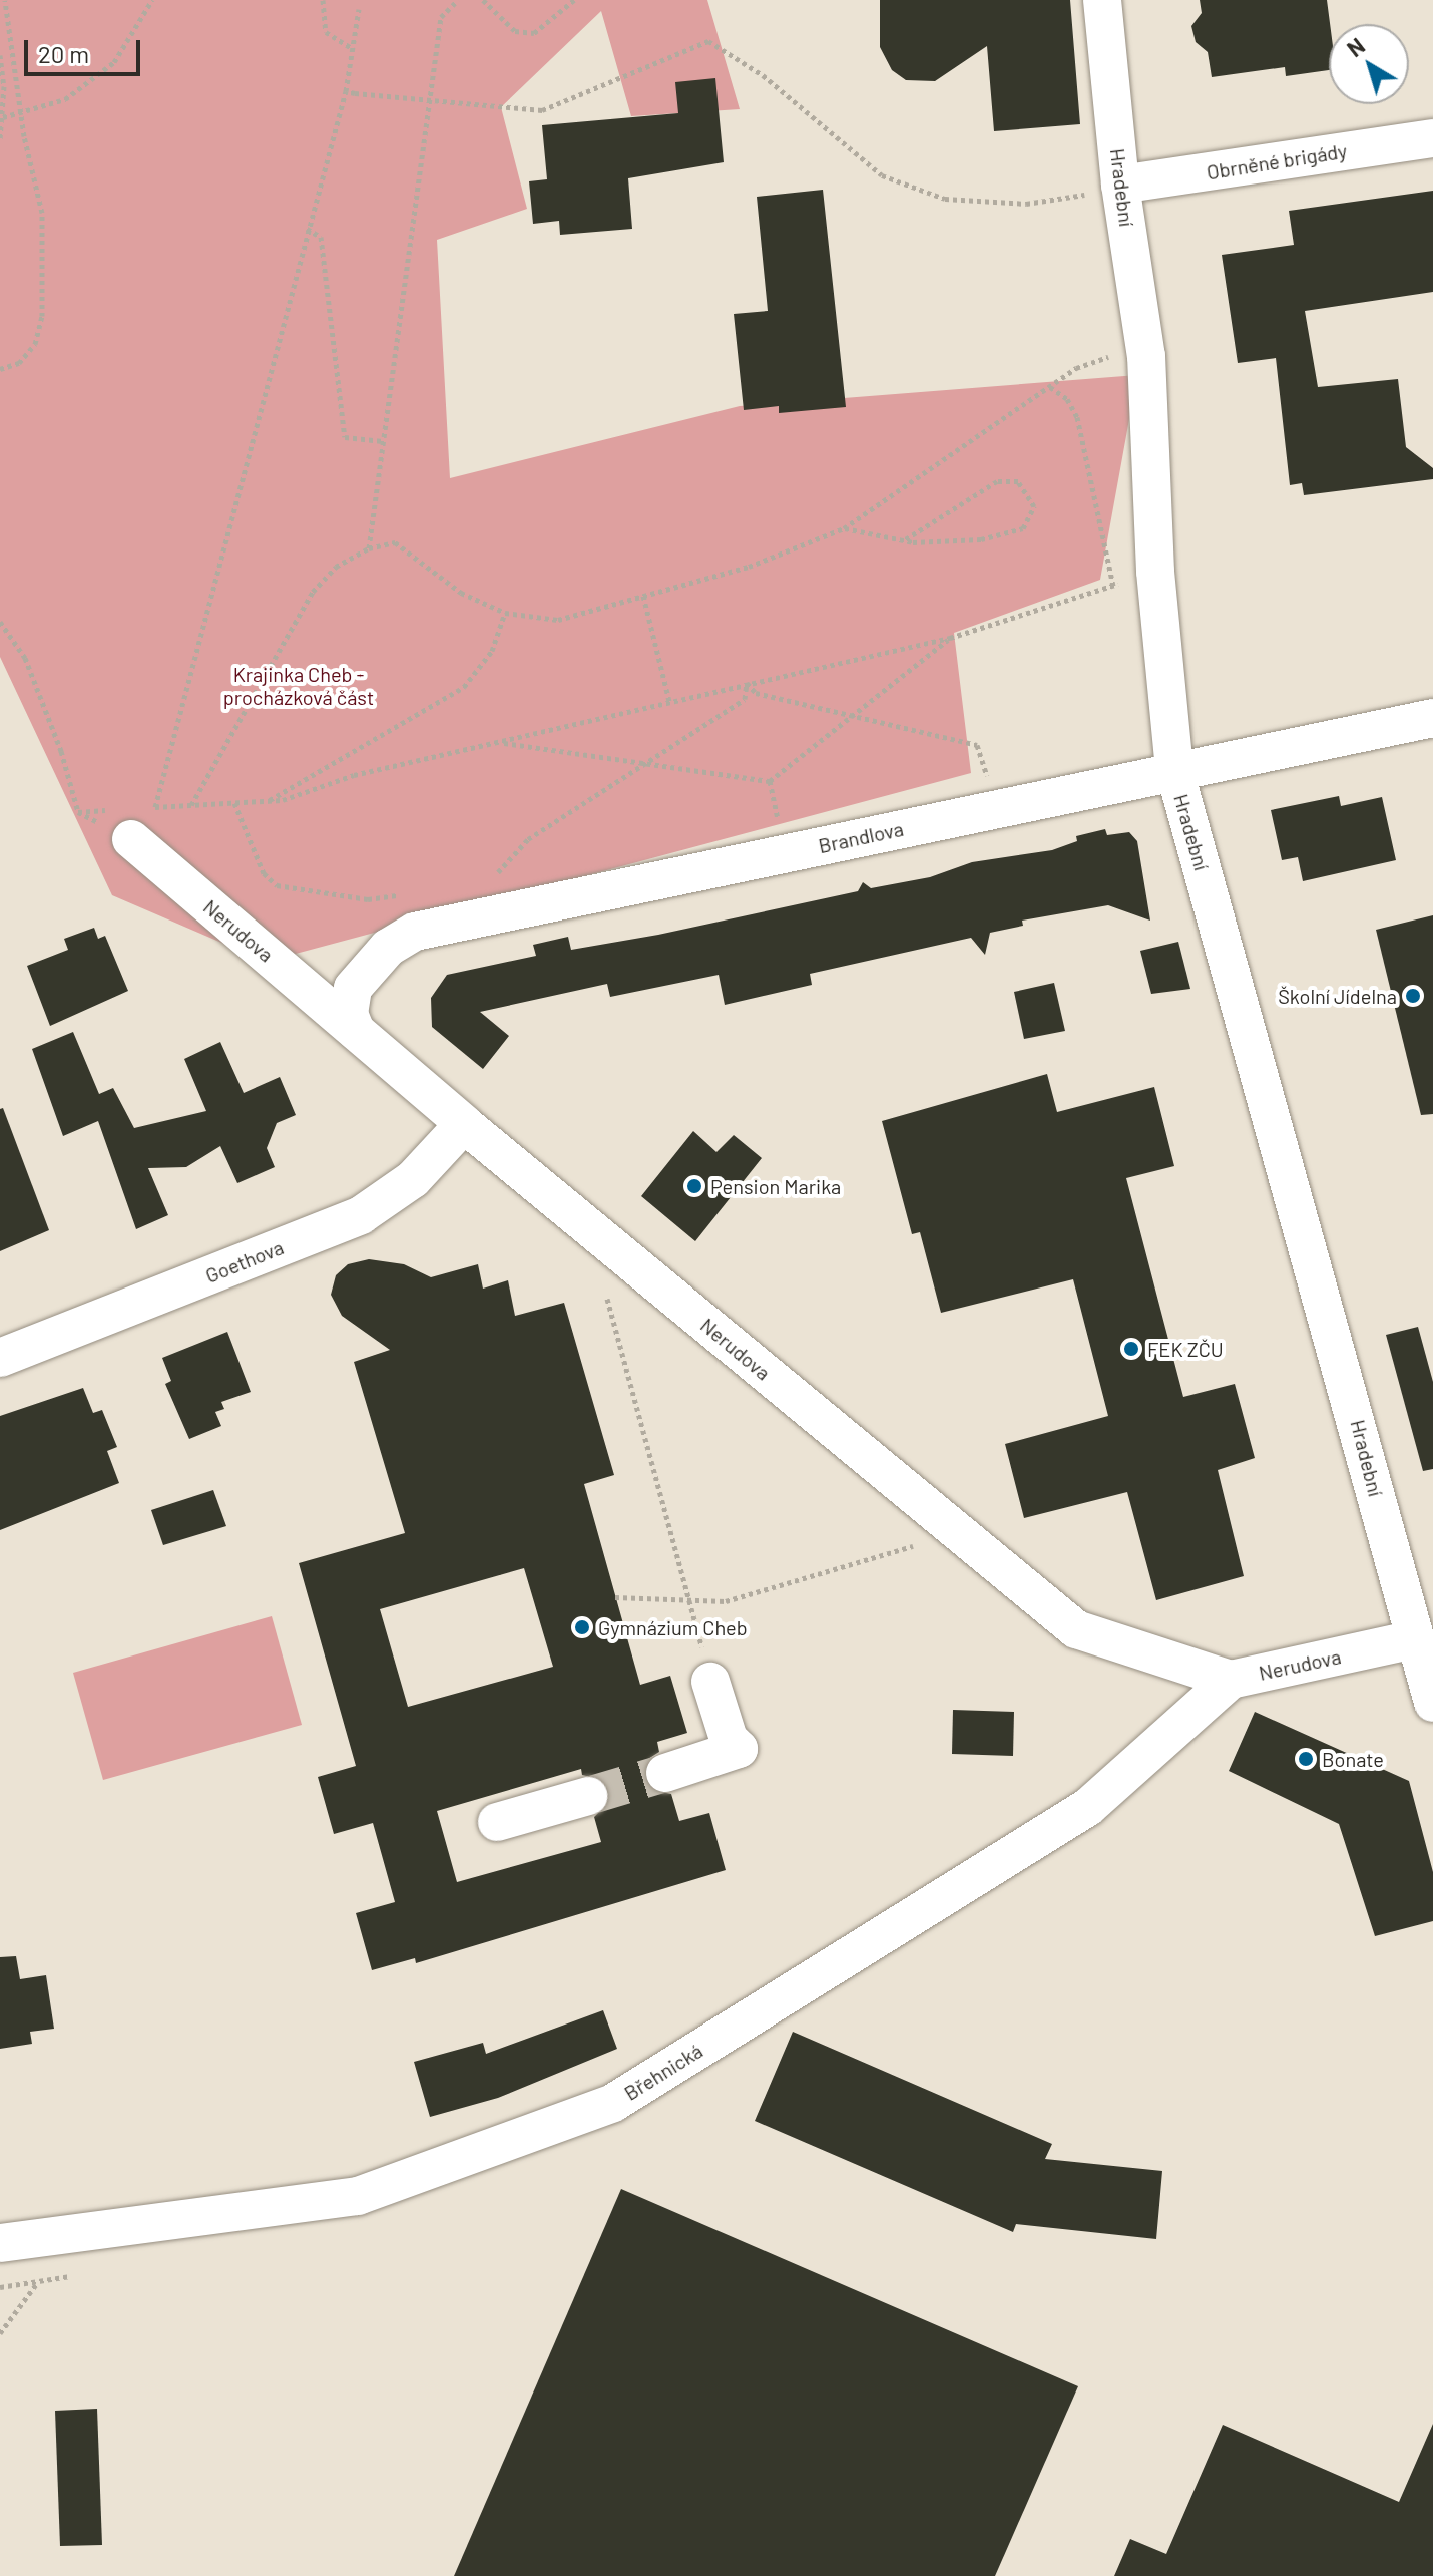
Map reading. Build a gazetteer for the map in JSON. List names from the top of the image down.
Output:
{
  "streets": {
    "street": [
      "Obrněné brigády",
      "Hradební",
      "Brandlova",
      "Nerudova",
      "Goethova",
      "Břehnická"
    ]
  },
  "crossings": [
    ["Obrněné brigády", "Hradební"],
    ["Hradební", "Brandlova"],
    ["Hradební", "Nerudova"],
    ["Brandlova", "Nerudova"],
    ["Nerudova", "Goethova"],
    ["Nerudova", "Břehnická"]
  ],
  "parks": ["Krajinka Cheb - procházková část"],
  "places": [
    "Školní Jídelna",
    "Pension Marika",
    "FEK ZČU",
    "Gymnázium Cheb",
    "Bonate"
  ],
  "scale_bar": "20 m",
  "north": "top left"
}
